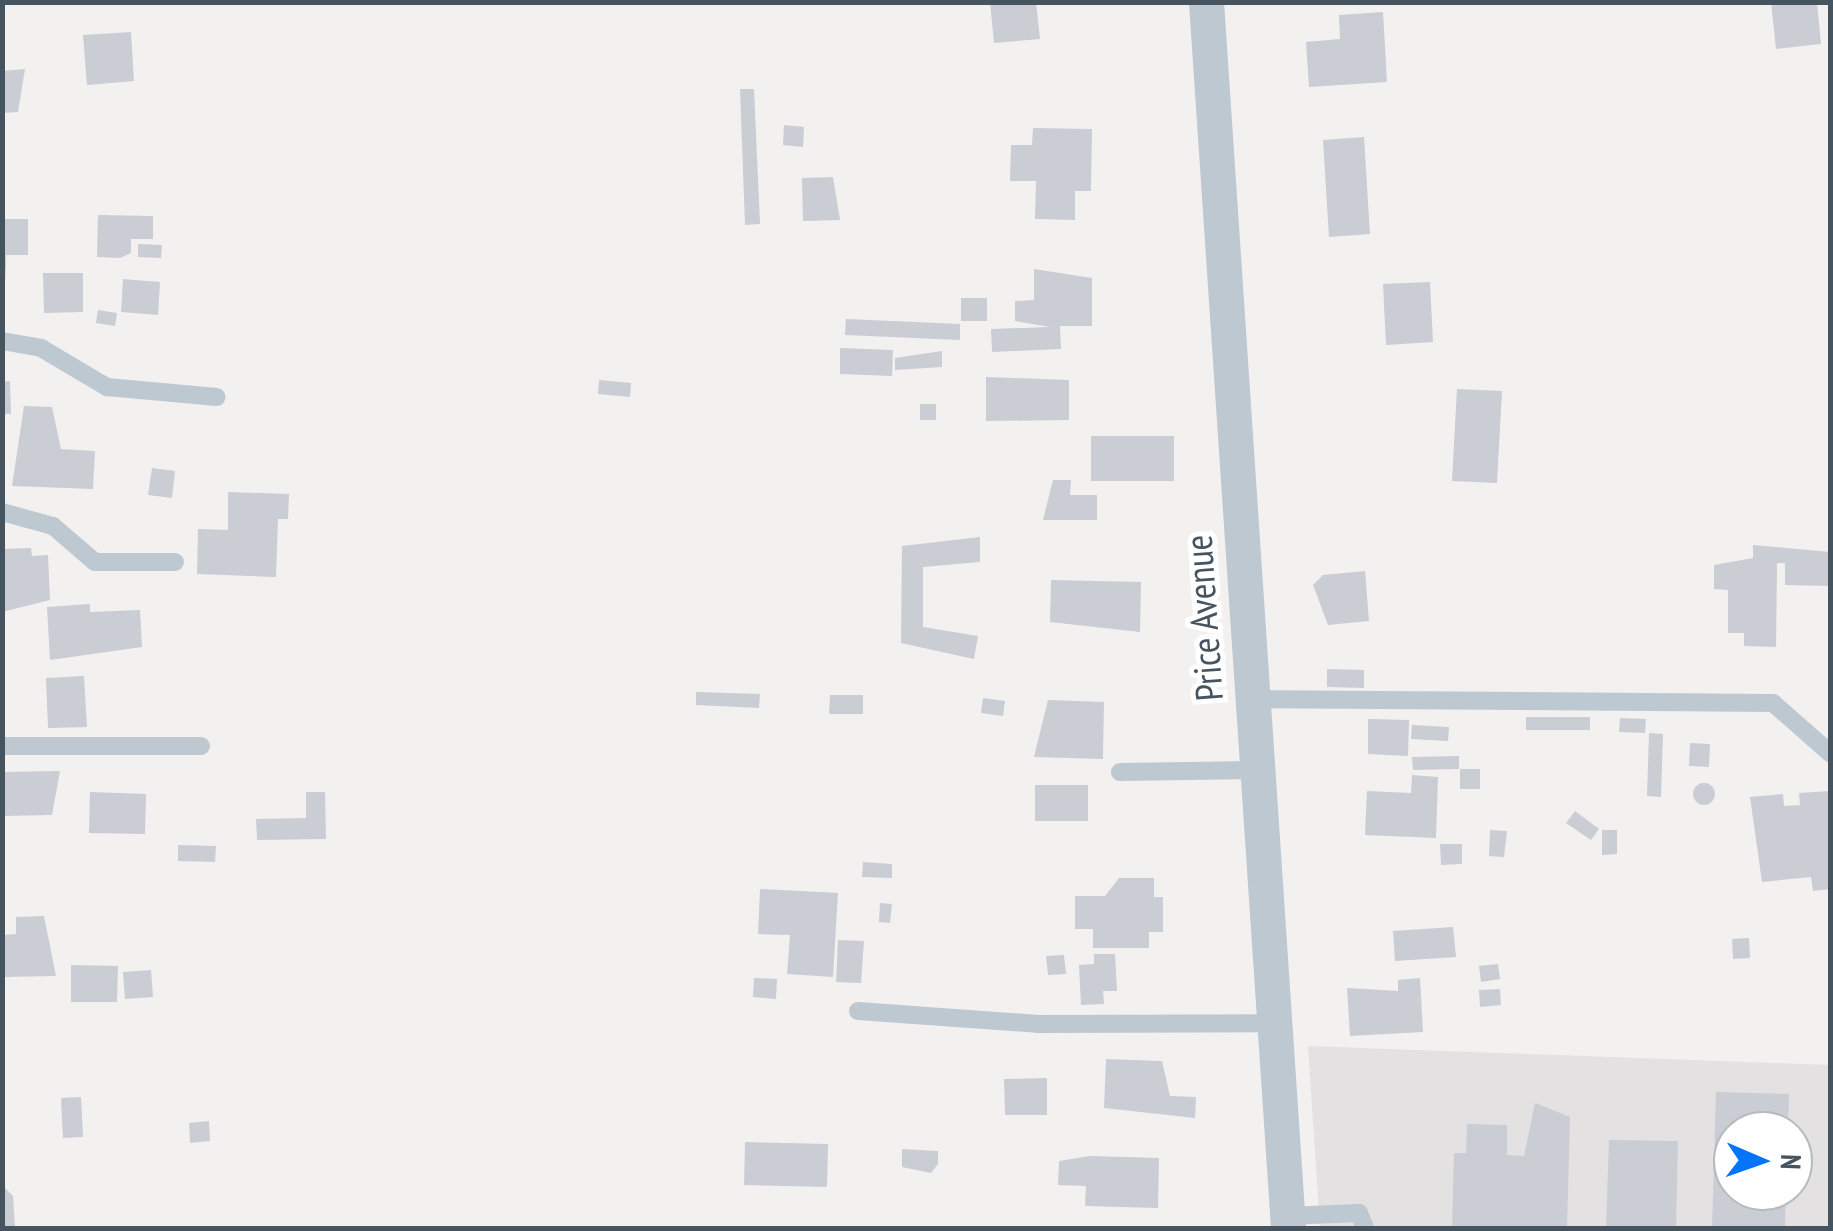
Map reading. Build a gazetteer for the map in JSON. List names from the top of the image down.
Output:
{
  "streets": {
    "street": ["Price Avenue"]
  },
  "north": "right"
}
